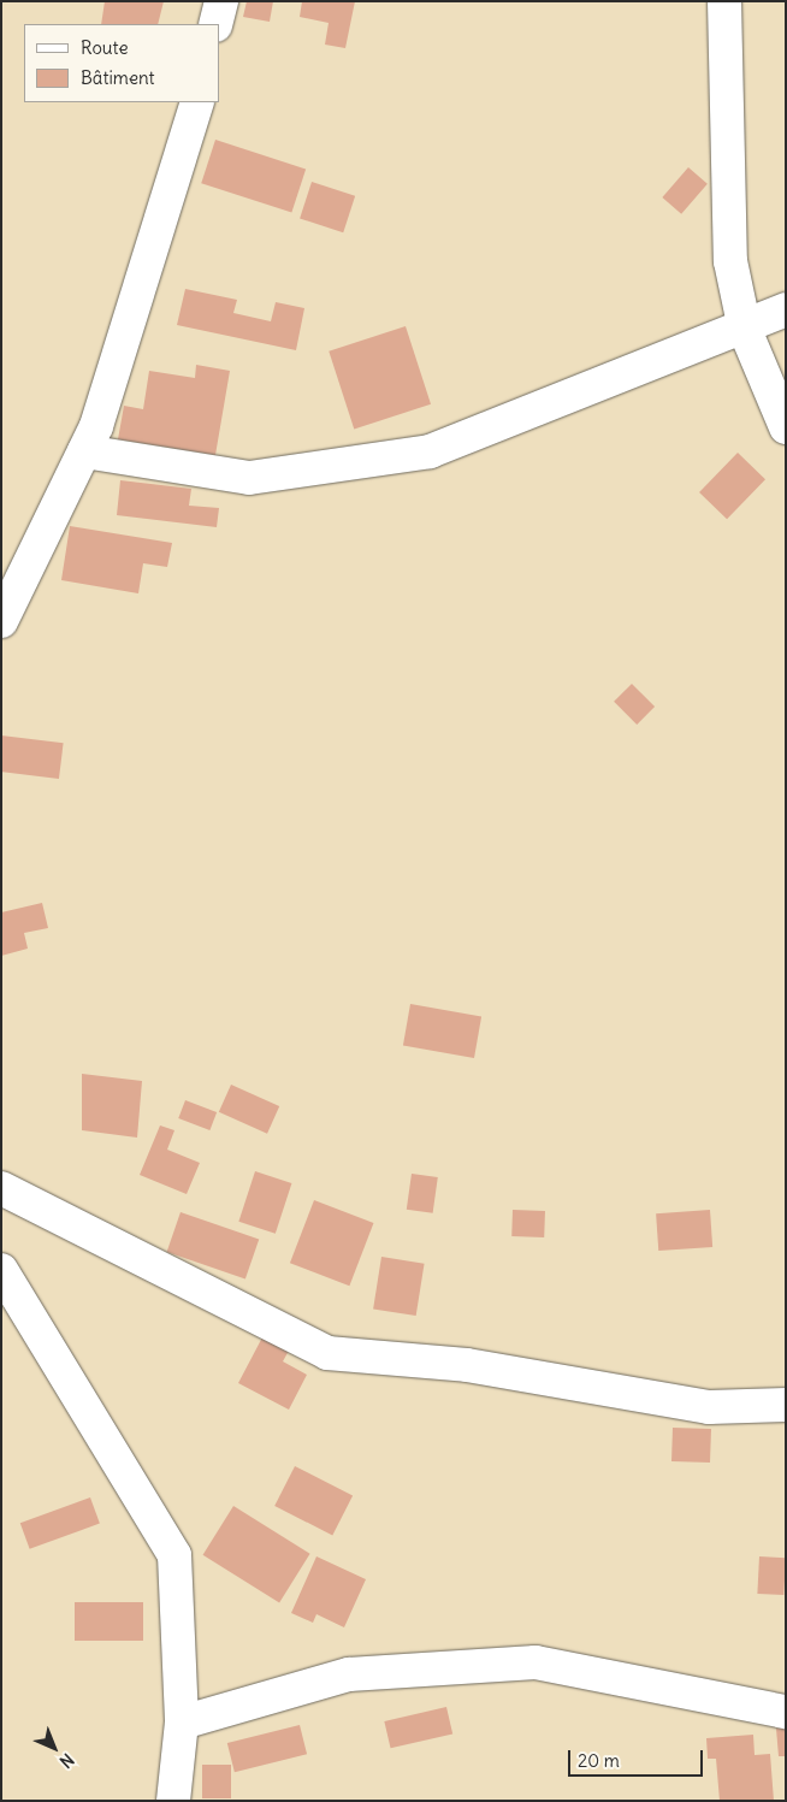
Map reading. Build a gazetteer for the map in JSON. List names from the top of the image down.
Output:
{
  "legend": ["Route", "Bâtiment"],
  "scale_bar": "20 m",
  "north": "bottom right"
}
